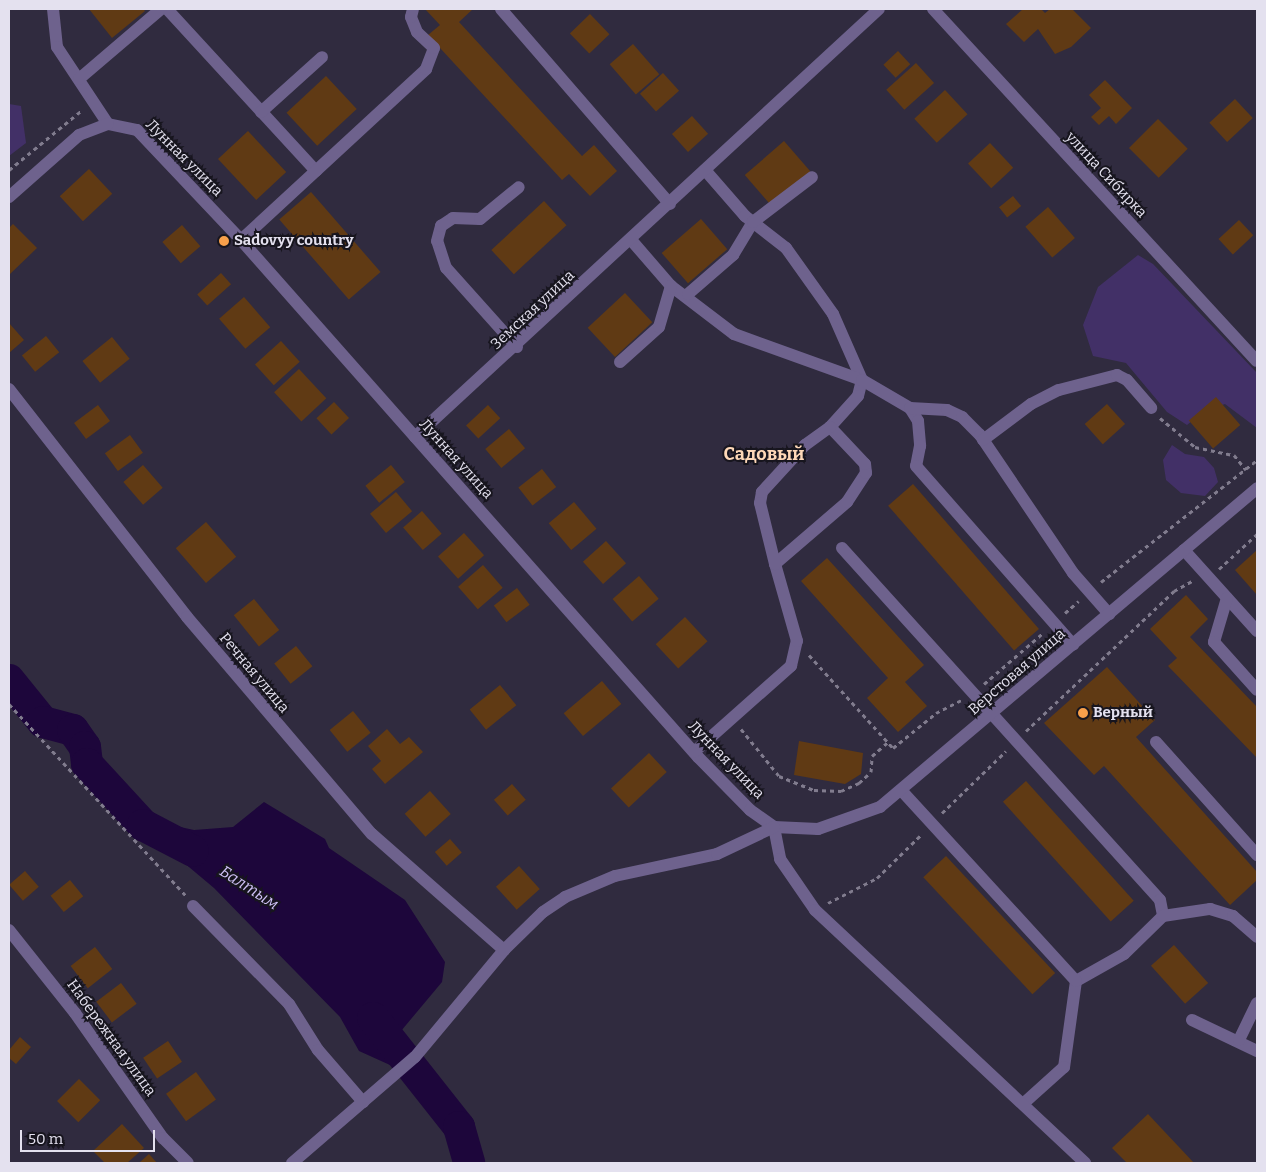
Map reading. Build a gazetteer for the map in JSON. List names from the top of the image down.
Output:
{
  "streets": {
    "street": [
      "Лунная улица",
      "улица Сибирка",
      "Земская улица",
      "Верстовая улица",
      "Речная улица",
      "Набережная улица"
    ]
  },
  "crossings": [
    ["Лунная улица", "Земская улица"],
    ["Лунная улица", "Верстовая улица"]
  ],
  "districts": ["Садовый"],
  "water": ["Балтым"],
  "places": ["Sadovyy country", "Верный"],
  "scale_bar": "50 m"
}
